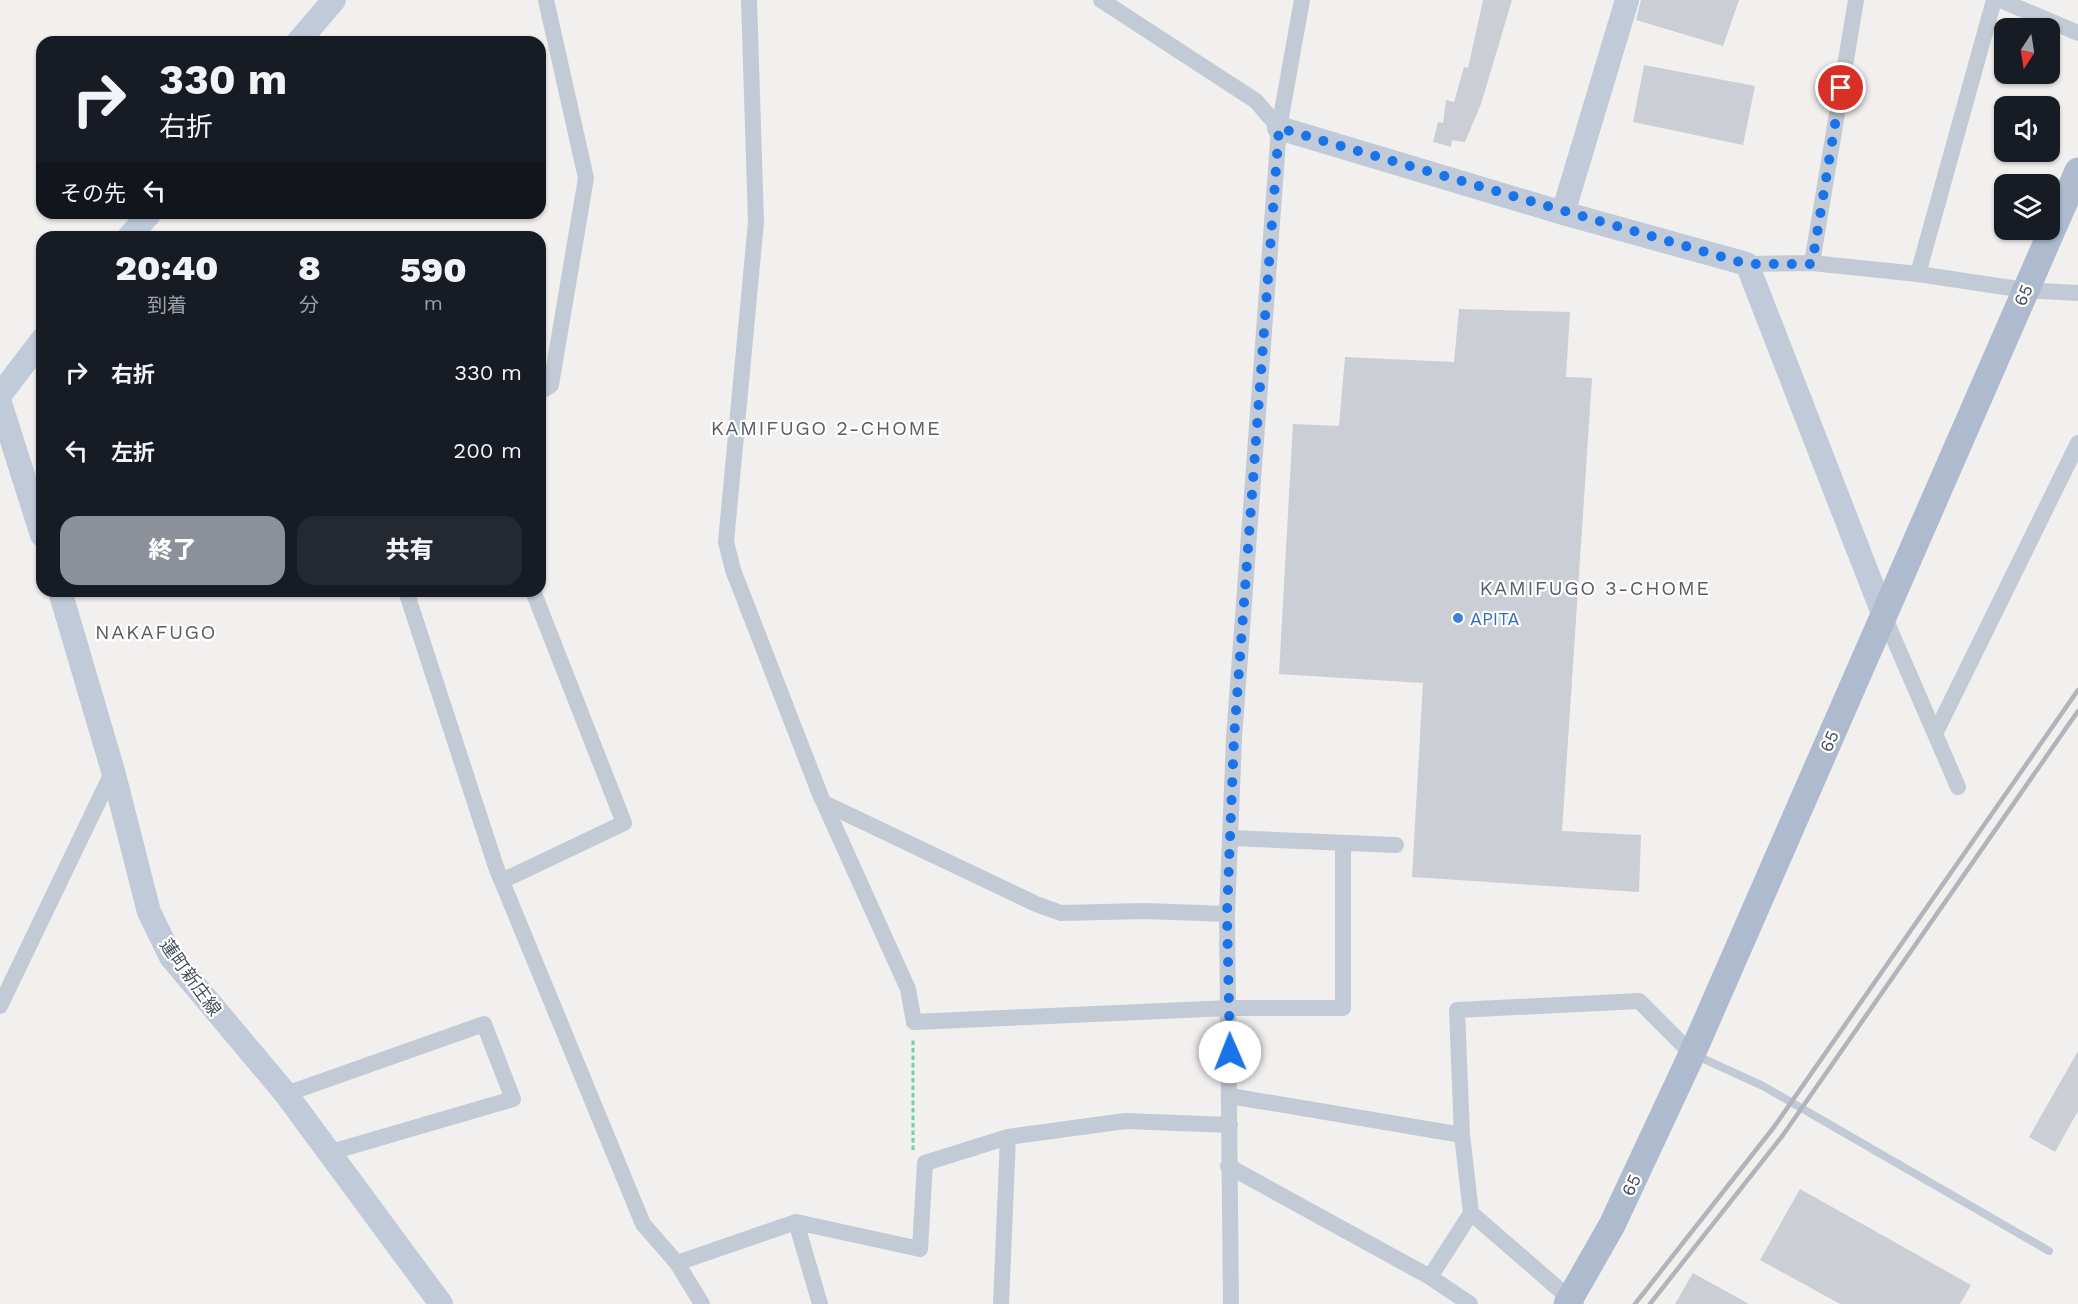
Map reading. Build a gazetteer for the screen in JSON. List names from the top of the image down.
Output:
{
  "streets": {
    "main road": ["65"],
    "street": ["蓮町新庄線"]
  },
  "districts": ["KAMIFUGO 2-CHOME", "KAMIFUGO 3-CHOME", "NAKAFUGO"],
  "places": ["APITA"],
  "north": "bottom",
  "page": {
    "turn": ["330 m", "右折"],
    "then": "その先",
    "eta": [
      "20:40",
      "到着",
      "8",
      "分",
      "590",
      "m"
    ],
    "list": [
      {
        "name": "右折",
        "value": "330 m"
      },
      {
        "name": "左折",
        "value": "200 m"
      }
    ],
    "buttons": ["終了", "共有"]
  }
}
